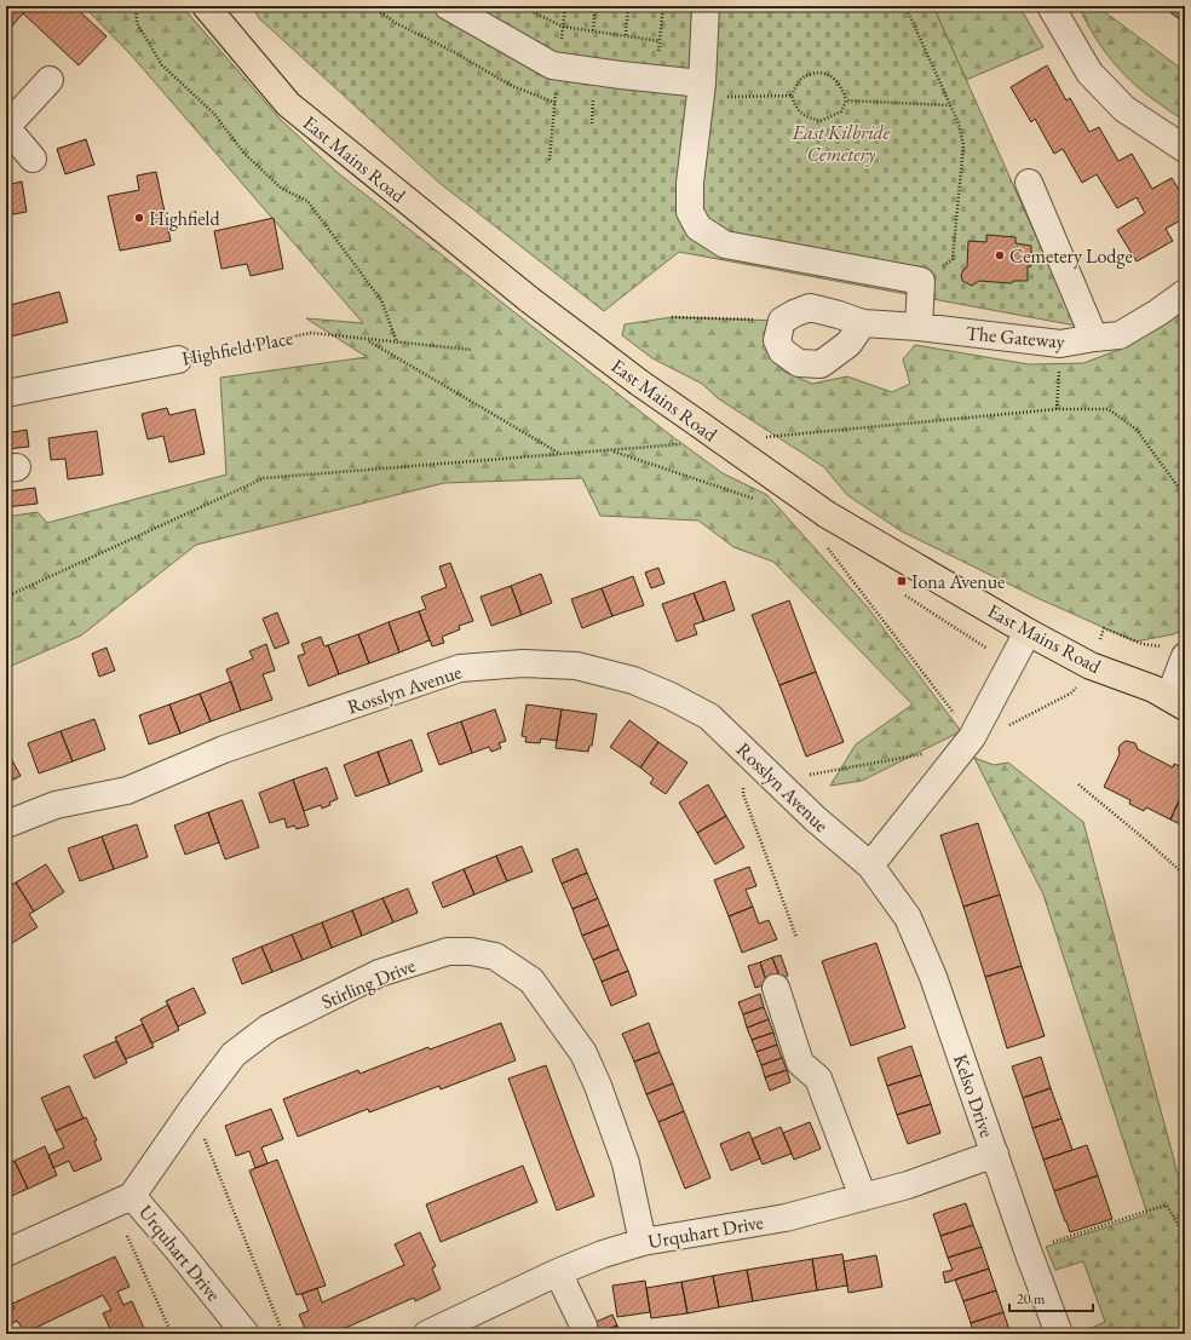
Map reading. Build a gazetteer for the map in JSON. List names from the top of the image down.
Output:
{
  "streets": {
    "main road": ["East Mains Road"],
    "street": [
      "The Gateway",
      "Highfield Place",
      "Rosslyn Avenue",
      "Stirling Drive",
      "Kelso Drive",
      "Urquhart Drive"
    ]
  },
  "crossings": [
    ["Rosslyn Avenue", "Kelso Drive"],
    ["Stirling Drive", "Urquhart Drive"],
    ["Kelso Drive", "Urquhart Drive"]
  ],
  "parks": ["East Kilbride Cemetery"],
  "places": {
    "other": ["Highfield", "Cemetery Lodge"],
    "transit": ["Iona Avenue"]
  },
  "scale_bar": "20 m"
}
